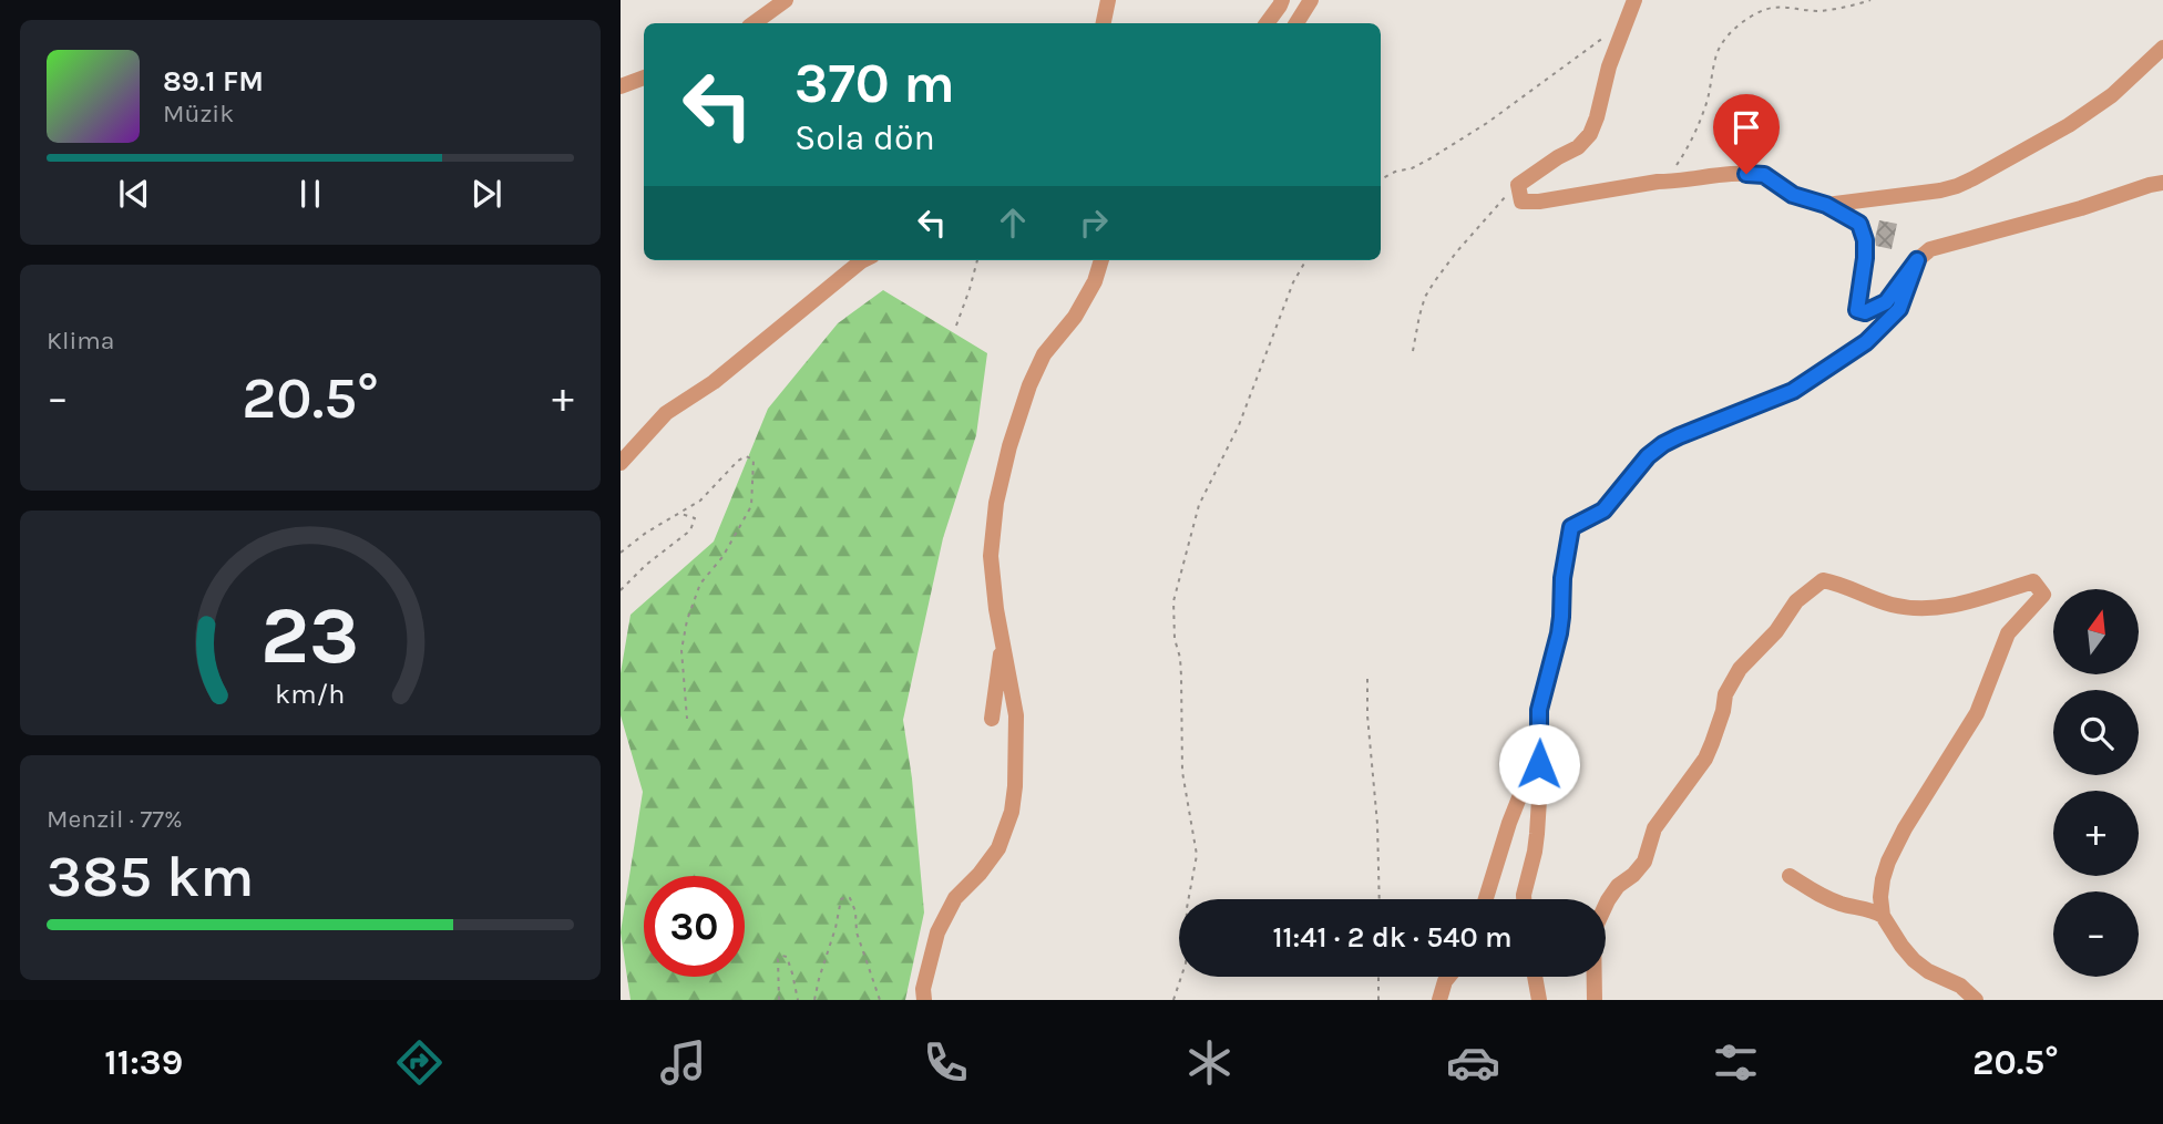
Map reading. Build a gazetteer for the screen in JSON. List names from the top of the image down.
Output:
{
  "north": "top",
  "page": {
    "turn": ["370 m", "Sola dön"],
    "song": ["89.1 FM", "Müzik"],
    "tile": [
      "Klima",
      ["Menzil · 77%", "385 km"]
    ],
    "heat": ["−", "20.5°", "+"],
    "map_buttons": ["+", "−"],
    "limit": "30",
    "trip": "11:41 · 2 dk · 540 m",
    "tabs": ["11:39", "20.5°"],
    "gauge": ["23", "km/h"]
  }
}
